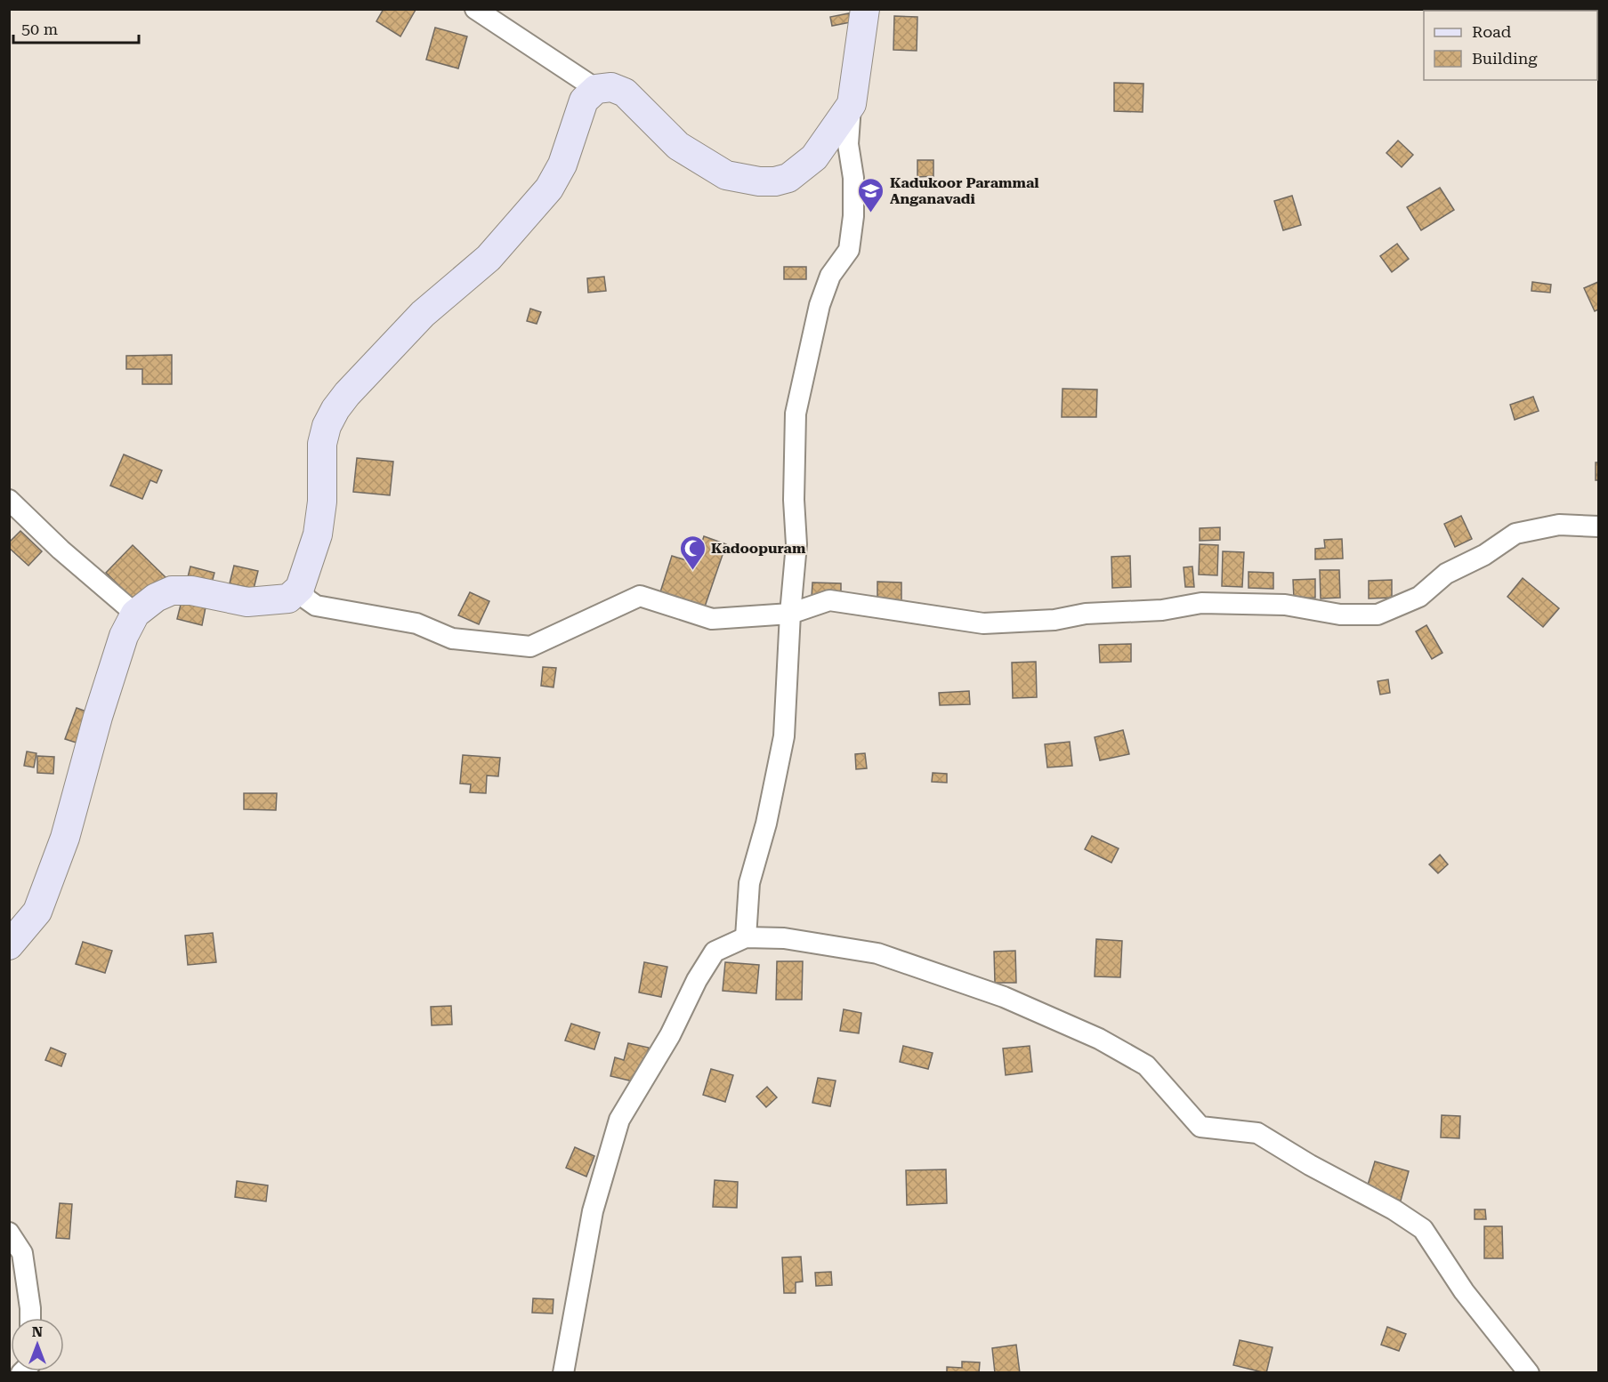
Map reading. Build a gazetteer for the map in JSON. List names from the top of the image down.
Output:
{
  "places": {
    "school or university": ["Kadukoor Parammal Anganavadi"],
    "mosque": ["Kadoopuram"]
  },
  "legend": ["Road", "Building"],
  "scale_bar": "50 m",
  "north": "top"
}
